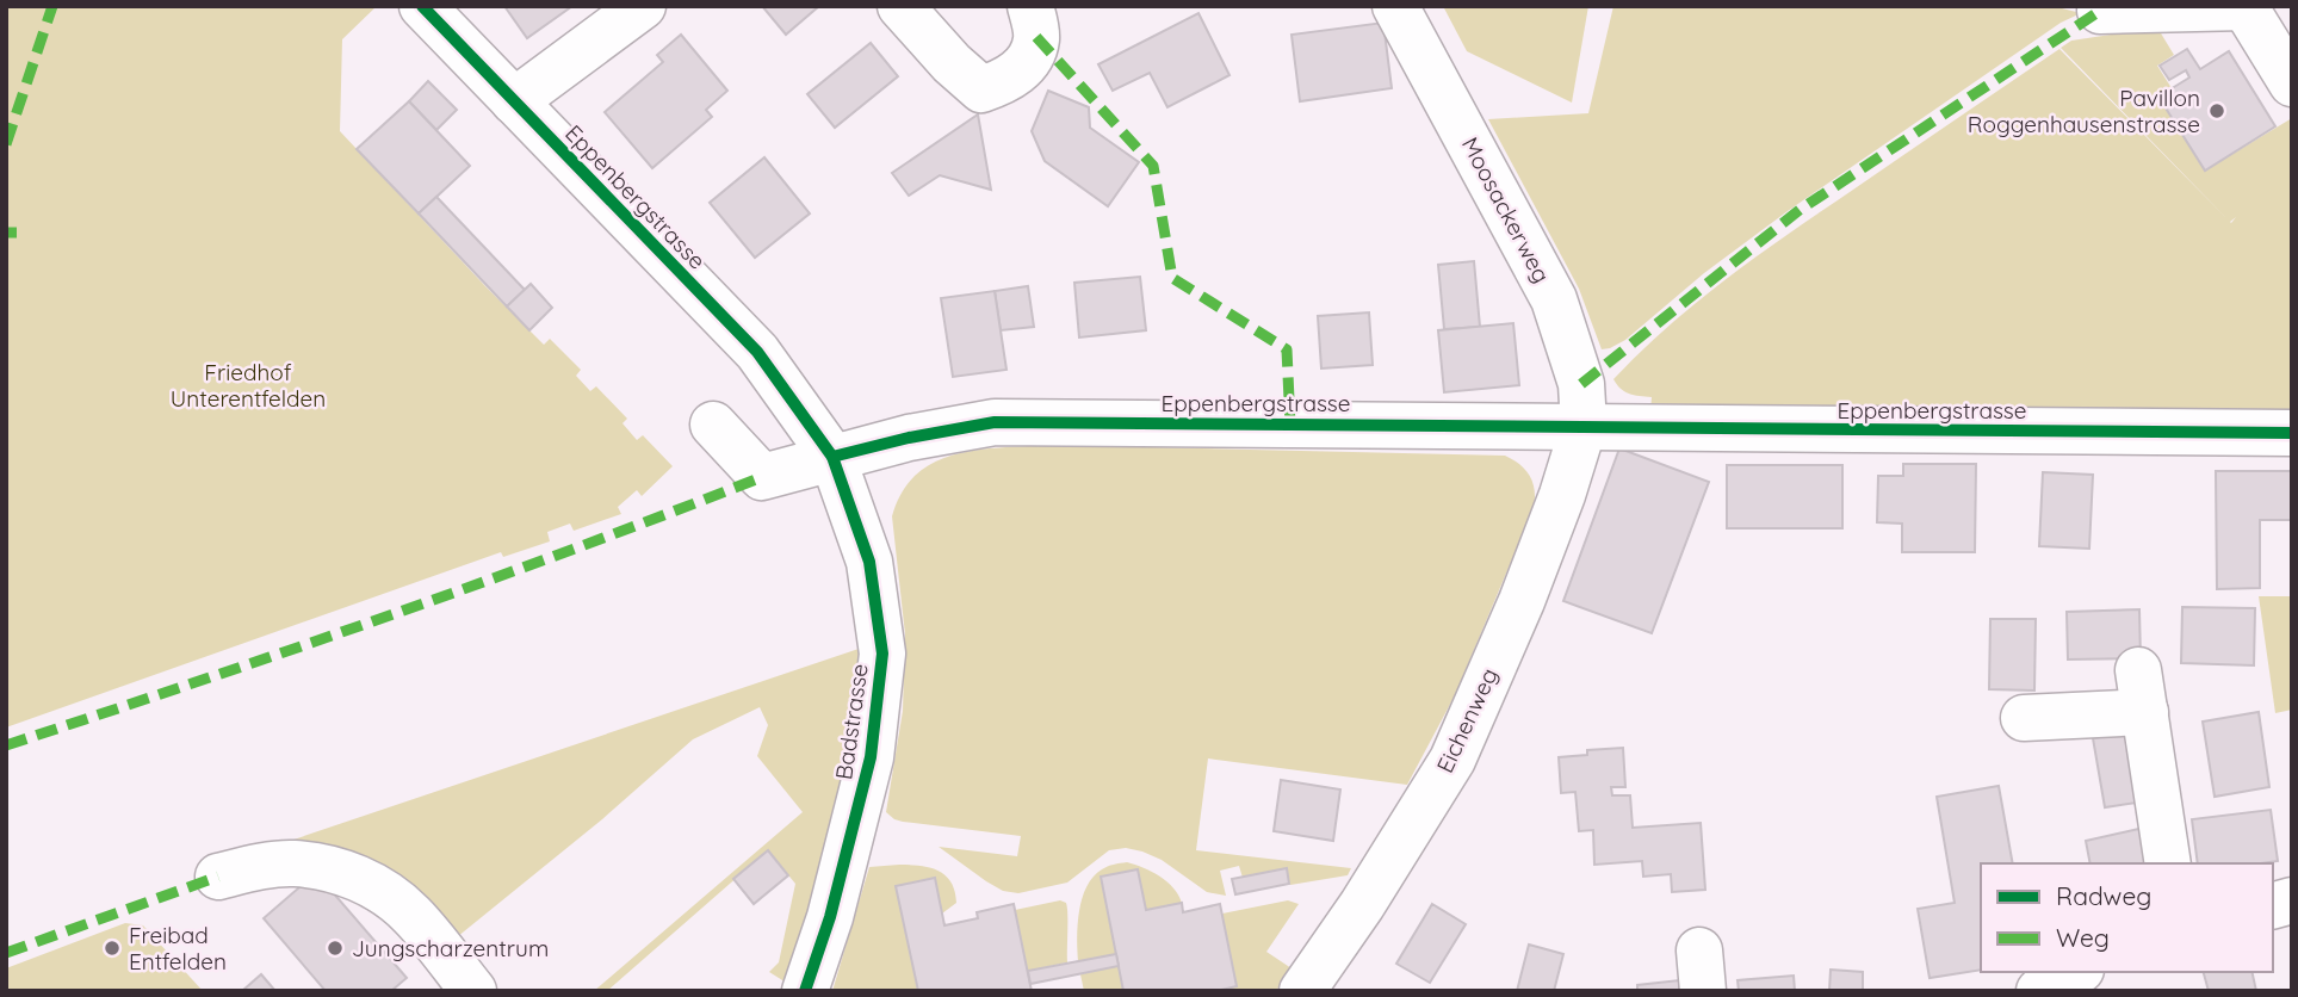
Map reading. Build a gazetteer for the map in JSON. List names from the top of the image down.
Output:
{
  "streets": {
    "street": [
      "Eppenbergstrasse",
      "Moosackerweg",
      "Eichenweg",
      "Badstrasse"
    ]
  },
  "crossings": [
    ["Eppenbergstrasse", "Moosackerweg"],
    ["Eppenbergstrasse", "Eichenweg"],
    ["Eppenbergstrasse", "Badstrasse"],
    ["Moosackerweg", "Eichenweg"]
  ],
  "parks": ["Friedhof Unterentfelden"],
  "places": ["Pavillon Roggenhausenstrasse", "Freibad Entfelden", "Jungscharzentrum"],
  "legend": ["Radweg", "Weg"]
}
